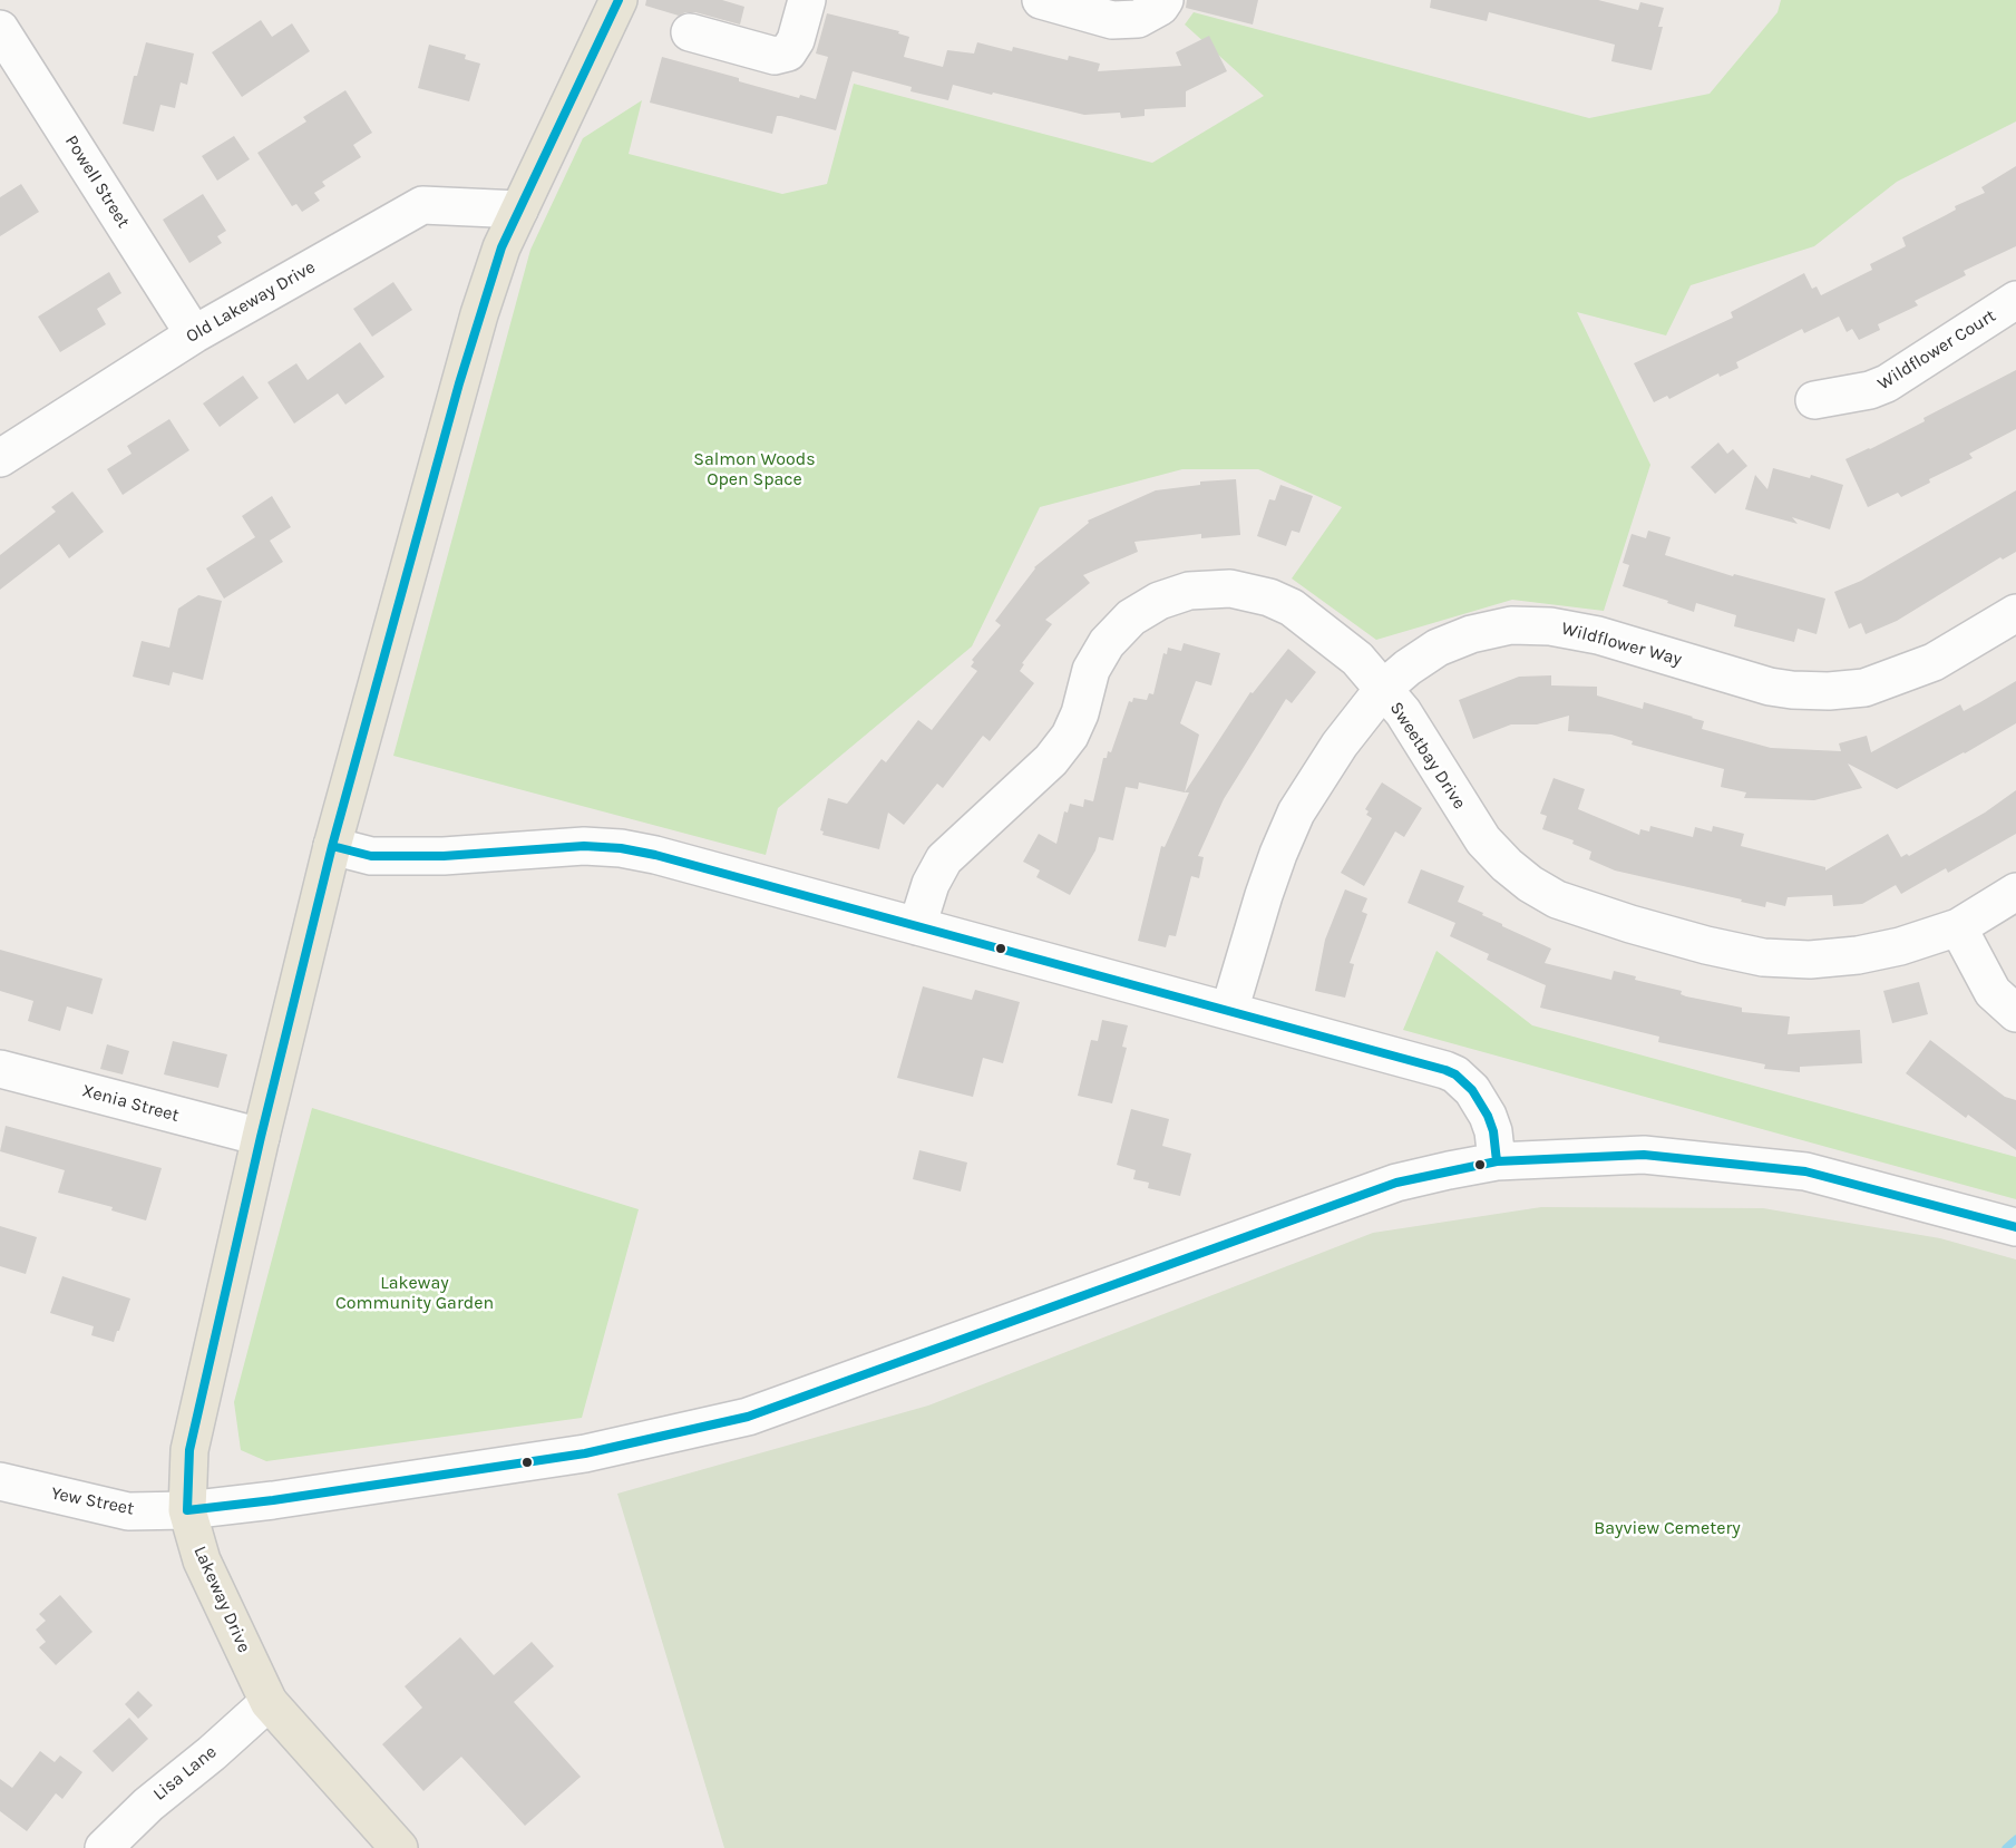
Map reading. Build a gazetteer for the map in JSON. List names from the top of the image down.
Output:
{
  "streets": {
    "main road": ["Lakeway Drive"],
    "street": [
      "Powell Street",
      "Old Lakeway Drive",
      "Wildflower Court",
      "Wildflower Way",
      "Sweetbay Drive",
      "Xenia Street",
      "Yew Street",
      "Lisa Lane"
    ]
  },
  "crossings": [
    ["Powell Street", "Old Lakeway Drive"],
    ["Old Lakeway Drive", "Lakeway Drive"],
    ["Wildflower Way", "Sweetbay Drive"],
    ["Xenia Street", "Lakeway Drive"],
    ["Yew Street", "Lakeway Drive"],
    ["Lakeway Drive", "Lisa Lane"]
  ],
  "parks": ["Salmon Woods Open Space", "Lakeway Community Garden", "Bayview Cemetery"]
}
